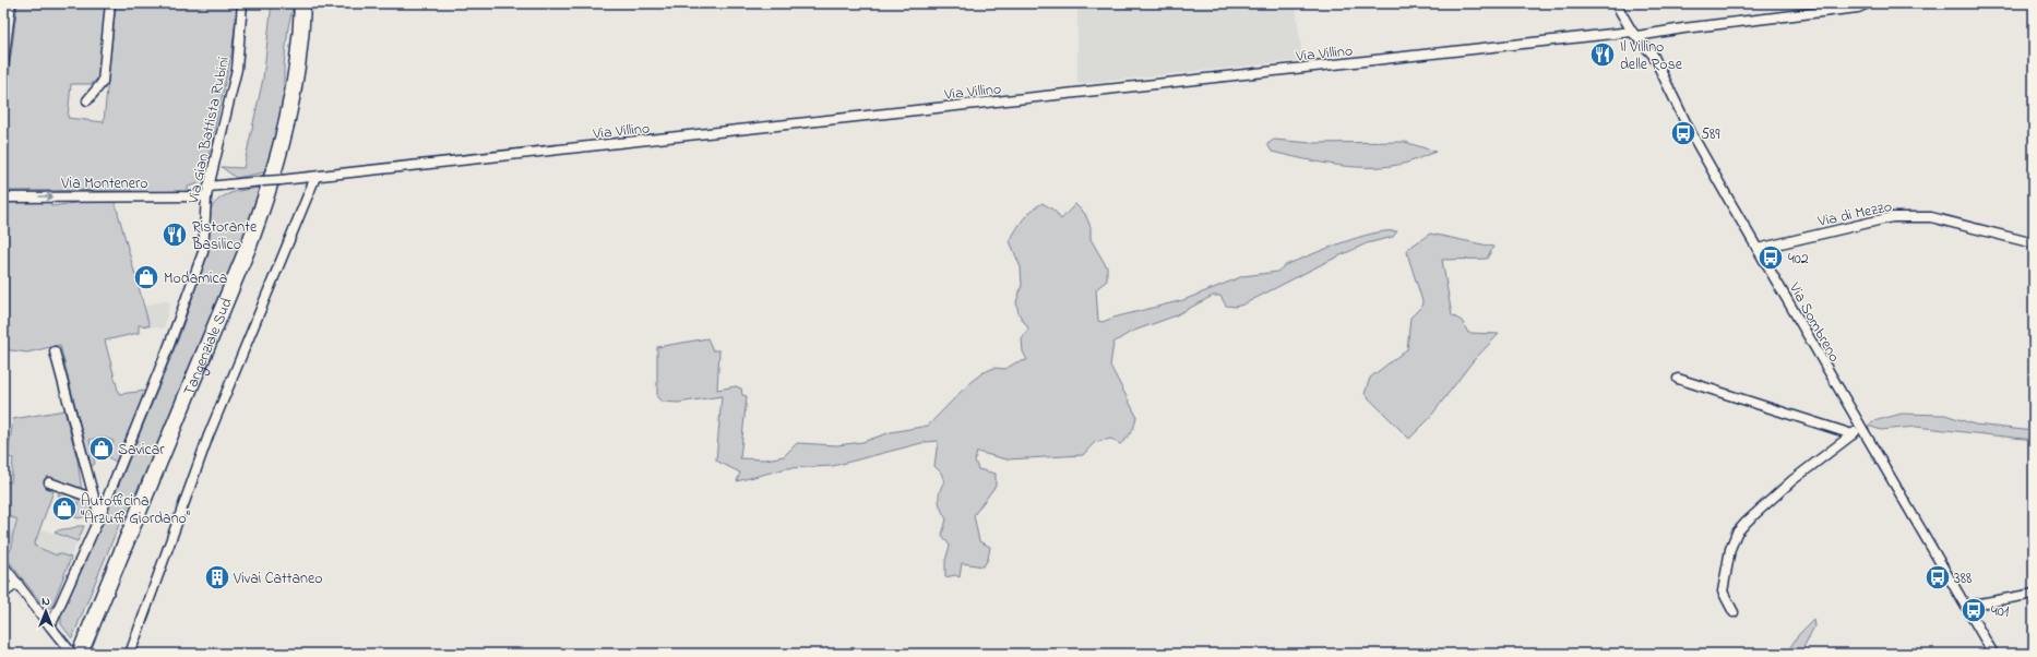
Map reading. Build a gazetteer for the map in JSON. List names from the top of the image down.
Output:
{
  "streets": {
    "highway": ["Tangenziale Sud"],
    "street": [
      "Via Villino",
      "Via Gian Battista Rubini",
      "Via Montenero",
      "Via di Mezzo",
      "Via Sombreno"
    ]
  },
  "crossings": [
    ["Via Villino", "Via Gian Battista Rubini"],
    ["Via Villino", "Via Sombreno"],
    ["Via Gian Battista Rubini", "Via Montenero"],
    ["Via di Mezzo", "Via Sombreno"]
  ],
  "one_way": ["Via Montenero"],
  "places": {
    "restaurant": ["Il Villino delle Rose", "Ristorante Basilico"],
    "bus stop": [
      "589",
      "402",
      "388",
      "401"
    ],
    "shop": ["Modamica", "Savicar", "Autofficina \"Arzuffi Giordano\""],
    "building": ["Vivai Cattaneo"]
  },
  "north": "top"
}
